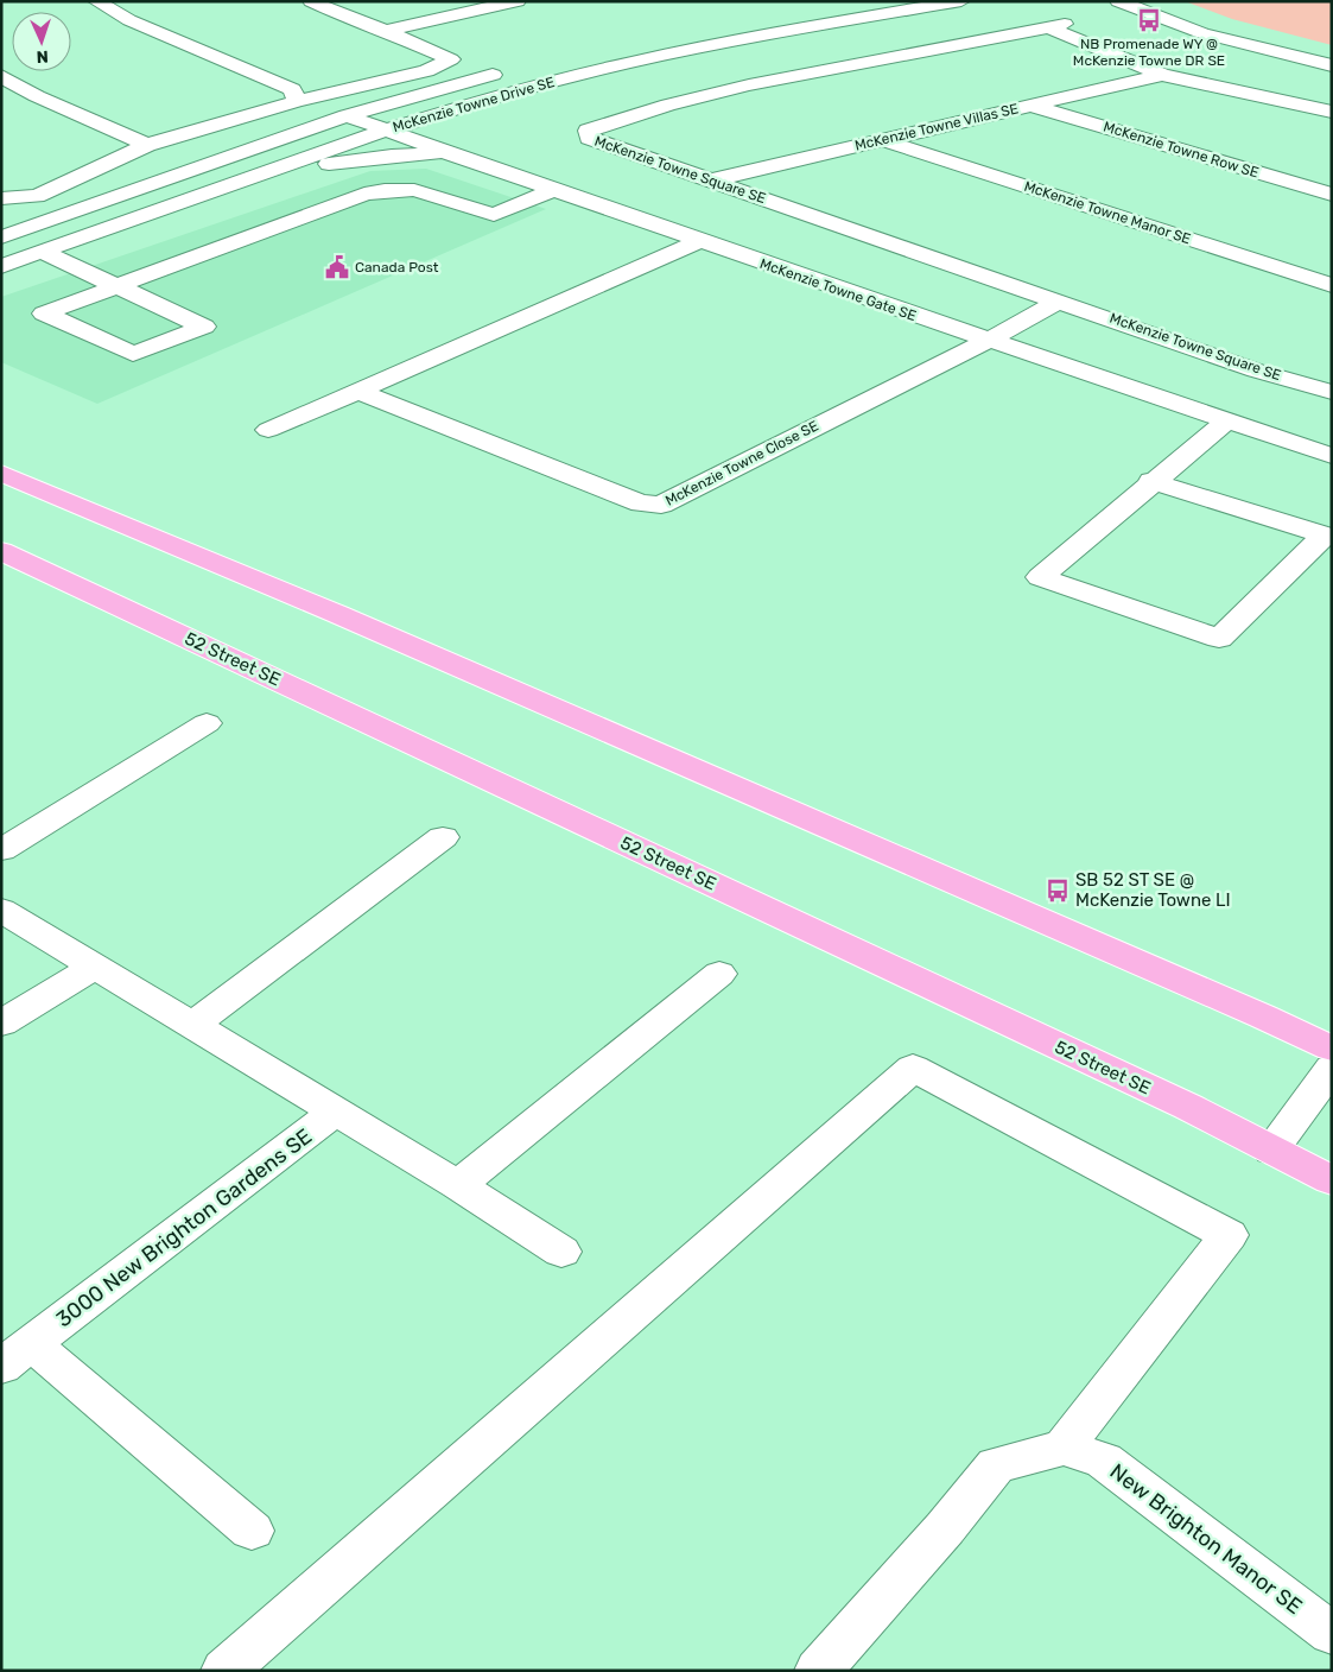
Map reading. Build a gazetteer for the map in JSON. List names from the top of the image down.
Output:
{
  "streets": {
    "main road": ["52 Street SE"],
    "street": [
      "McKenzie Towne Drive SE",
      "McKenzie Towne Villas SE",
      "McKenzie Towne Row SE",
      "McKenzie Towne Square SE",
      "McKenzie Towne Manor SE",
      "McKenzie Towne Gate SE",
      "McKenzie Towne Close SE",
      "3000 New Brighton Gardens SE",
      "New Brighton Manor SE"
    ]
  },
  "crossings": [
    ["McKenzie Towne Drive SE", "McKenzie Towne Gate SE"],
    ["McKenzie Towne Villas SE", "McKenzie Towne Row SE"],
    ["McKenzie Towne Villas SE", "McKenzie Towne Square SE"],
    ["McKenzie Towne Villas SE", "McKenzie Towne Manor SE"],
    ["McKenzie Towne Gate SE", "McKenzie Towne Close SE"]
  ],
  "places": {
    "bus stop": ["NB Promenade WY @ McKenzie Towne DR SE", "SB 52 ST SE @ McKenzie Towne LI"],
    "public building": ["Canada Post"]
  },
  "north": "bottom"
}
